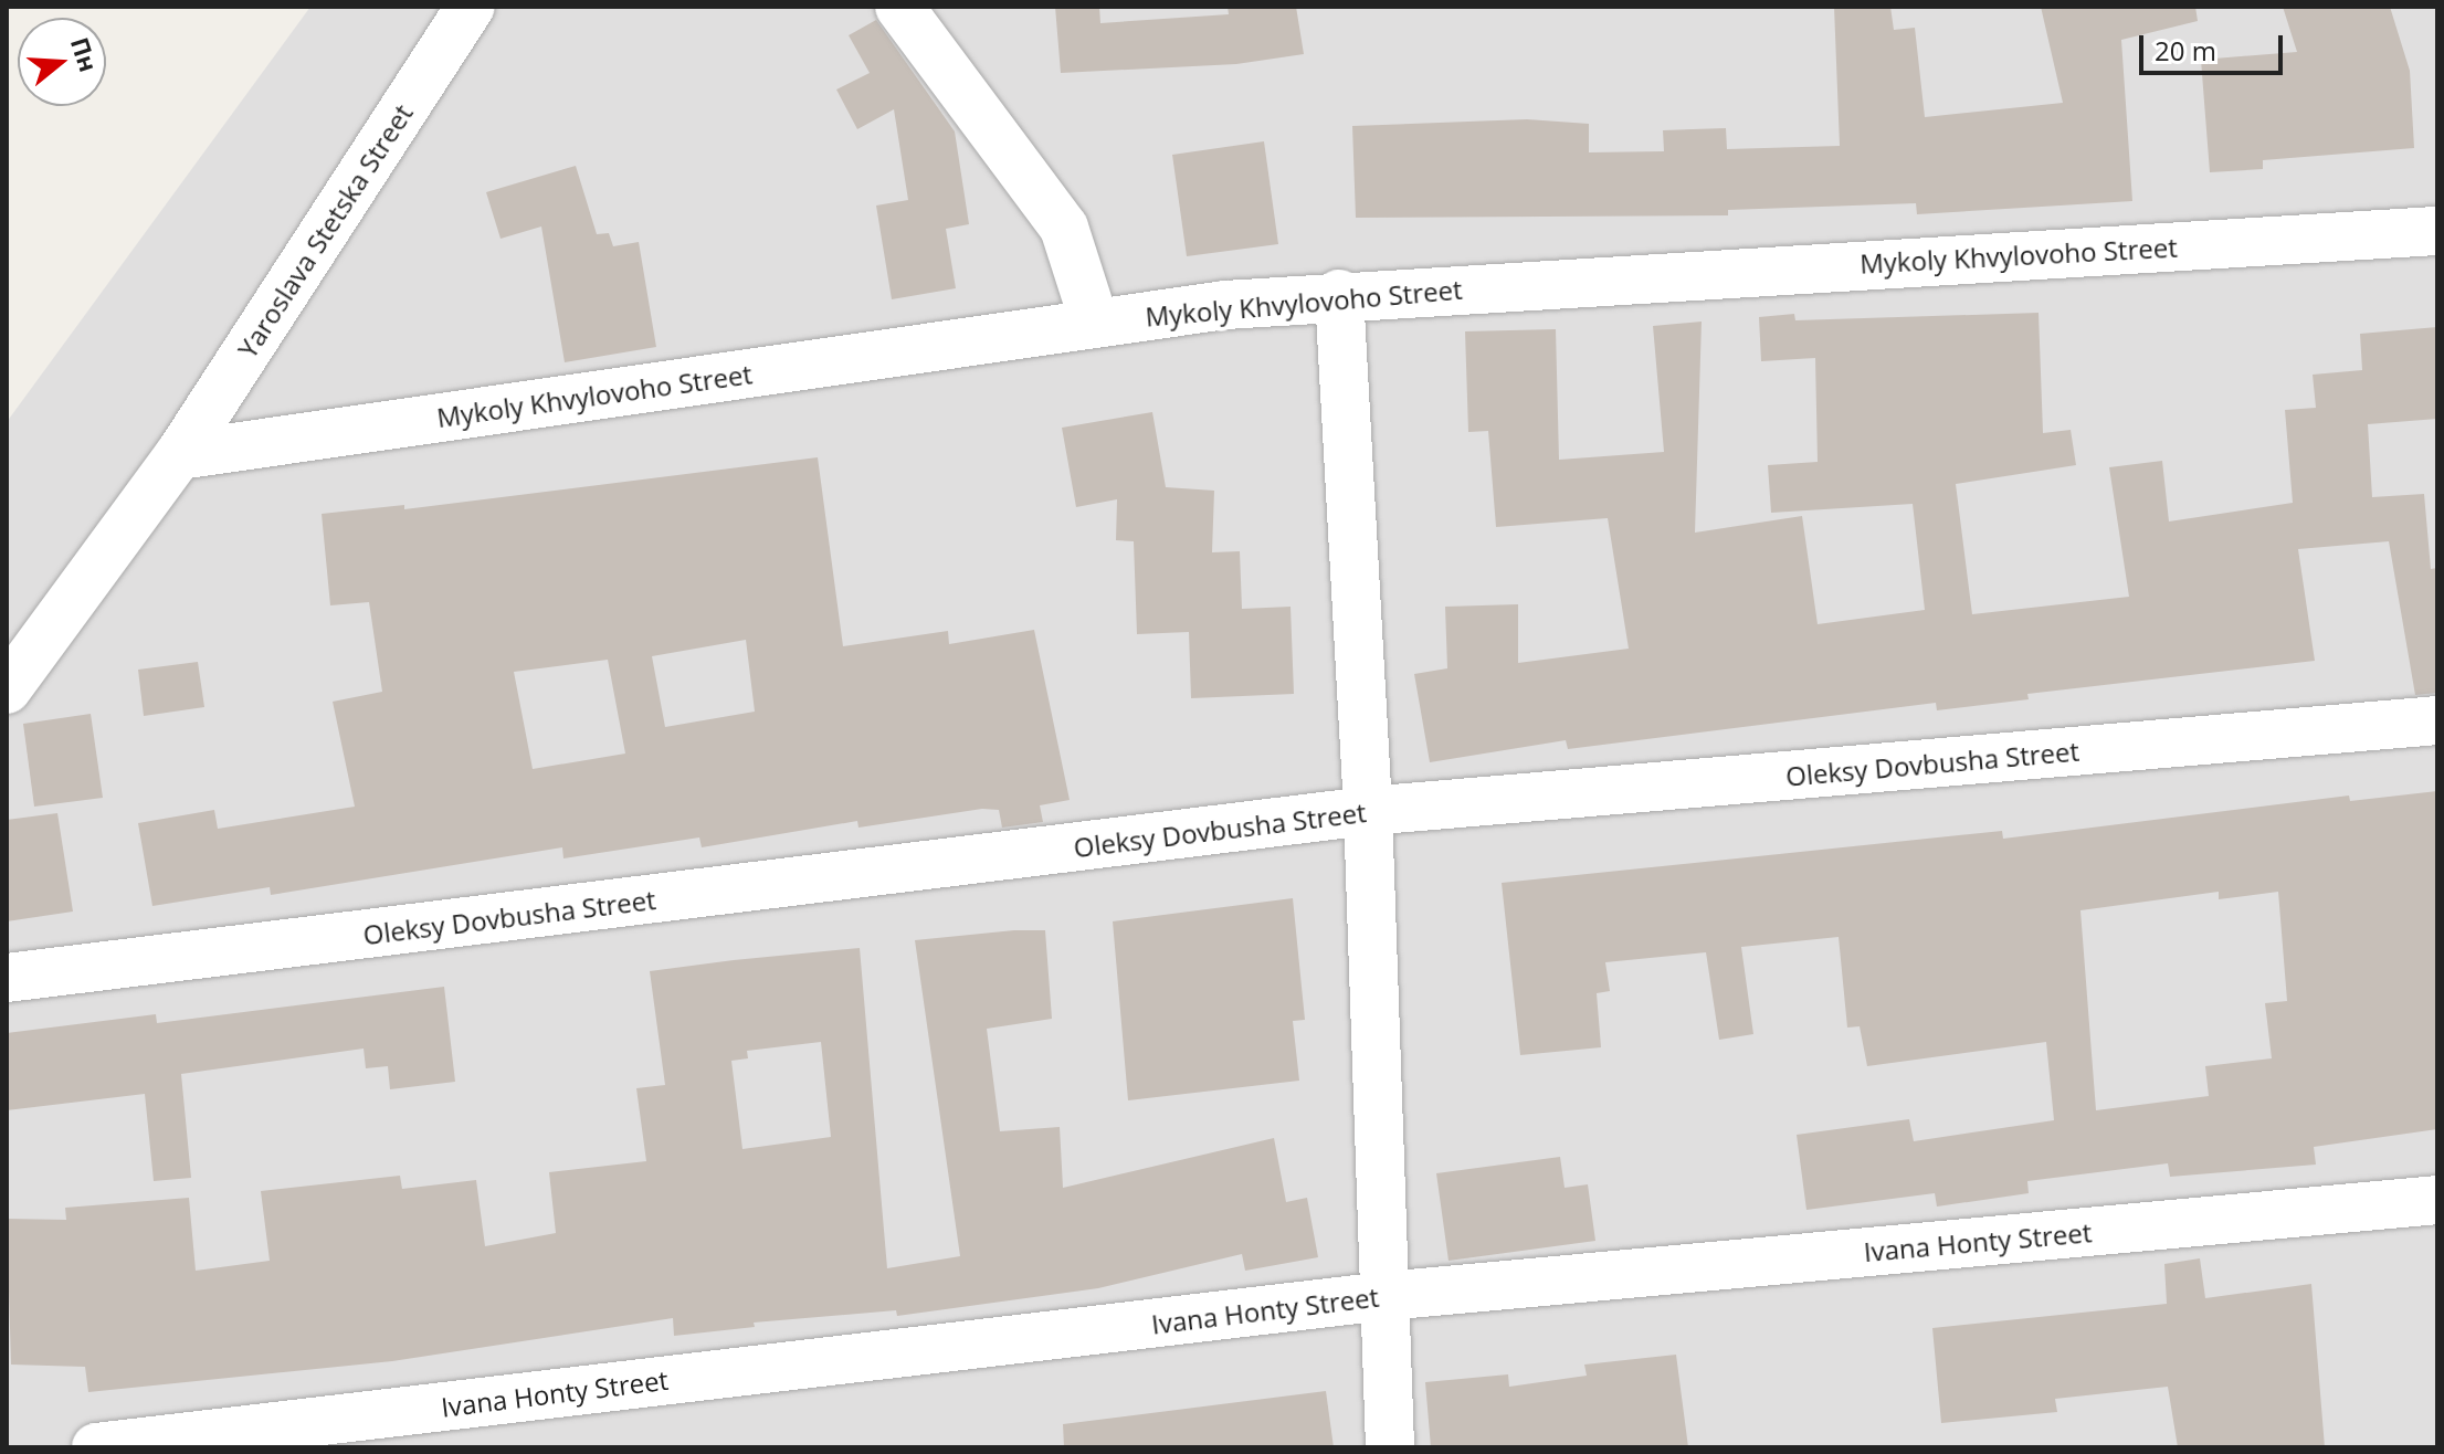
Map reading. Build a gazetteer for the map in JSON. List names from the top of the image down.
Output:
{
  "streets": {
    "street": [
      "Yaroslava Stetska Street",
      "Mykoly Khvylovoho Street",
      "Oleksy Dovbusha Street",
      "Ivana Honty Street"
    ]
  },
  "crossings": [
    ["Yaroslava Stetska Street", "Mykoly Khvylovoho Street"]
  ],
  "scale_bar": "20 m",
  "north": "right"
}
